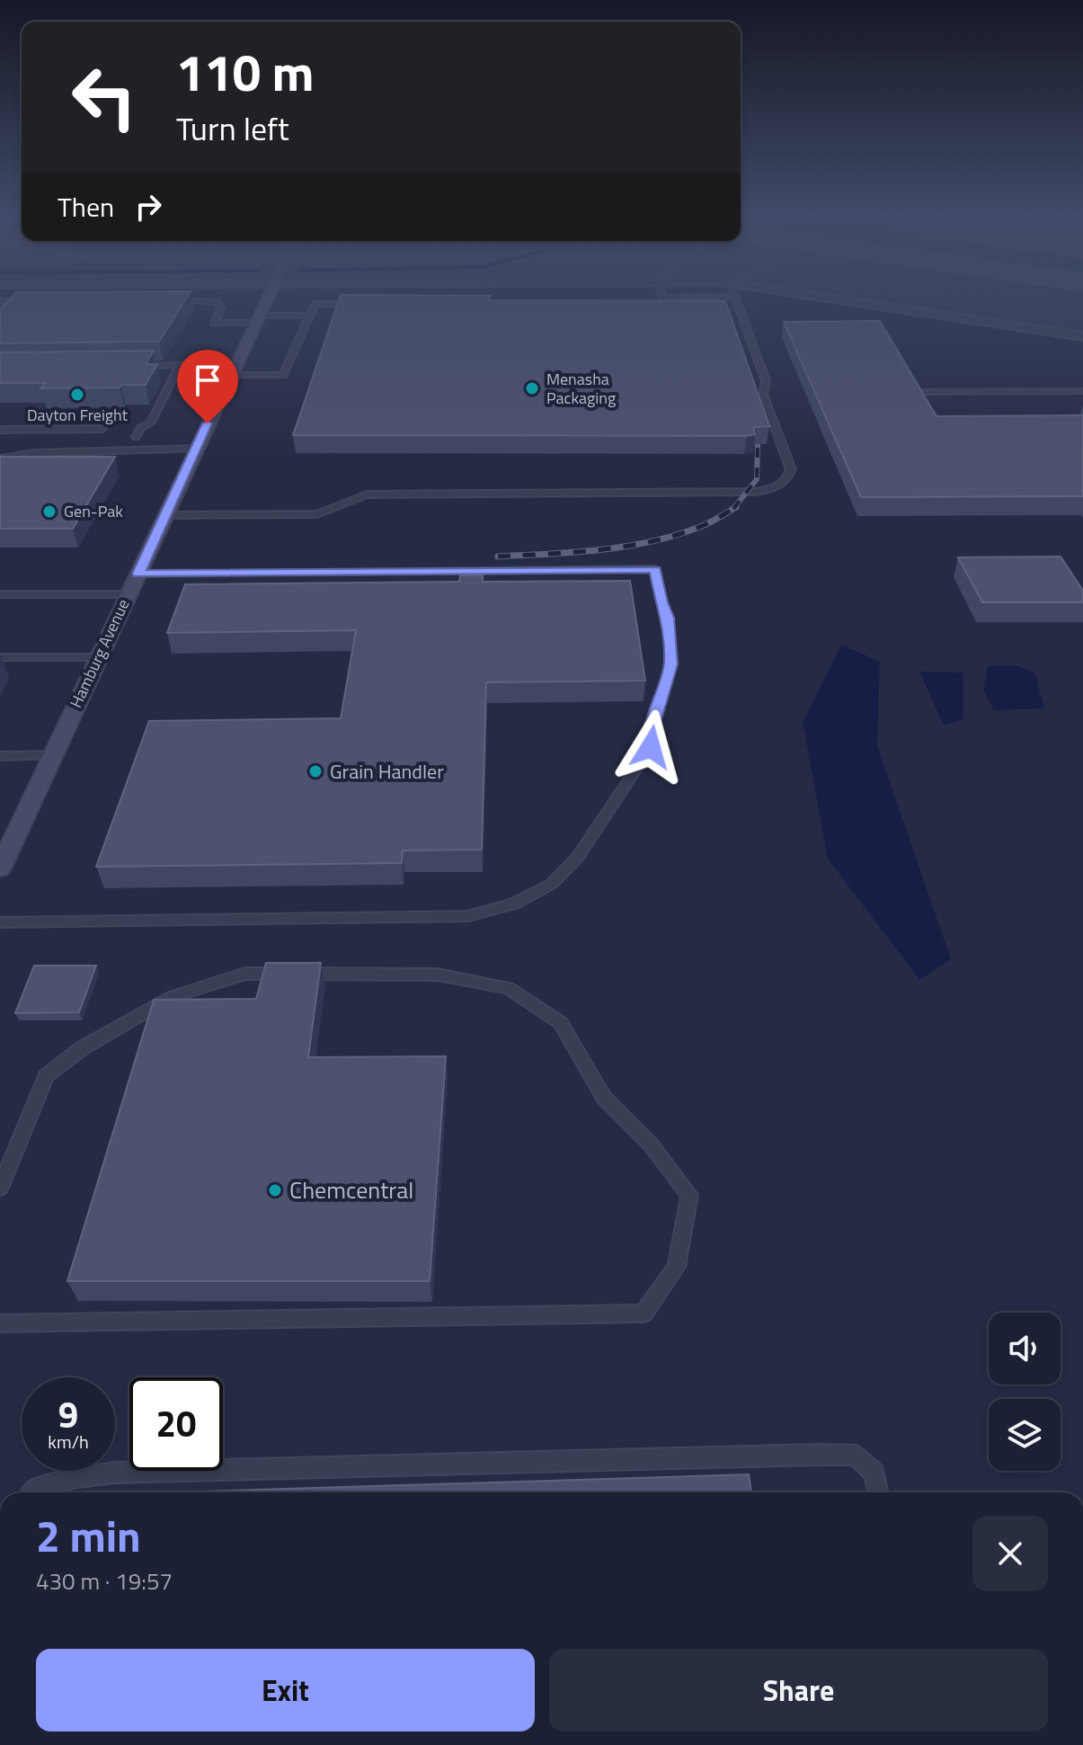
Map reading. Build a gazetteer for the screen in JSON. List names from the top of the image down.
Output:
{
  "streets": {
    "street": ["Hamburg Avenue"]
  },
  "places": [
    "Menasha Packaging",
    "Dayton Freight",
    "Gen-Pak",
    "Grain Handler",
    "Chemcentral"
  ],
  "page": {
    "turn": ["110 m", "Turn left"],
    "then": "Then",
    "speed": "9 km/h",
    "limit": "20",
    "heading": ["2 min", "430 m · 19:57"],
    "buttons": ["Exit", "Share"]
  }
}
